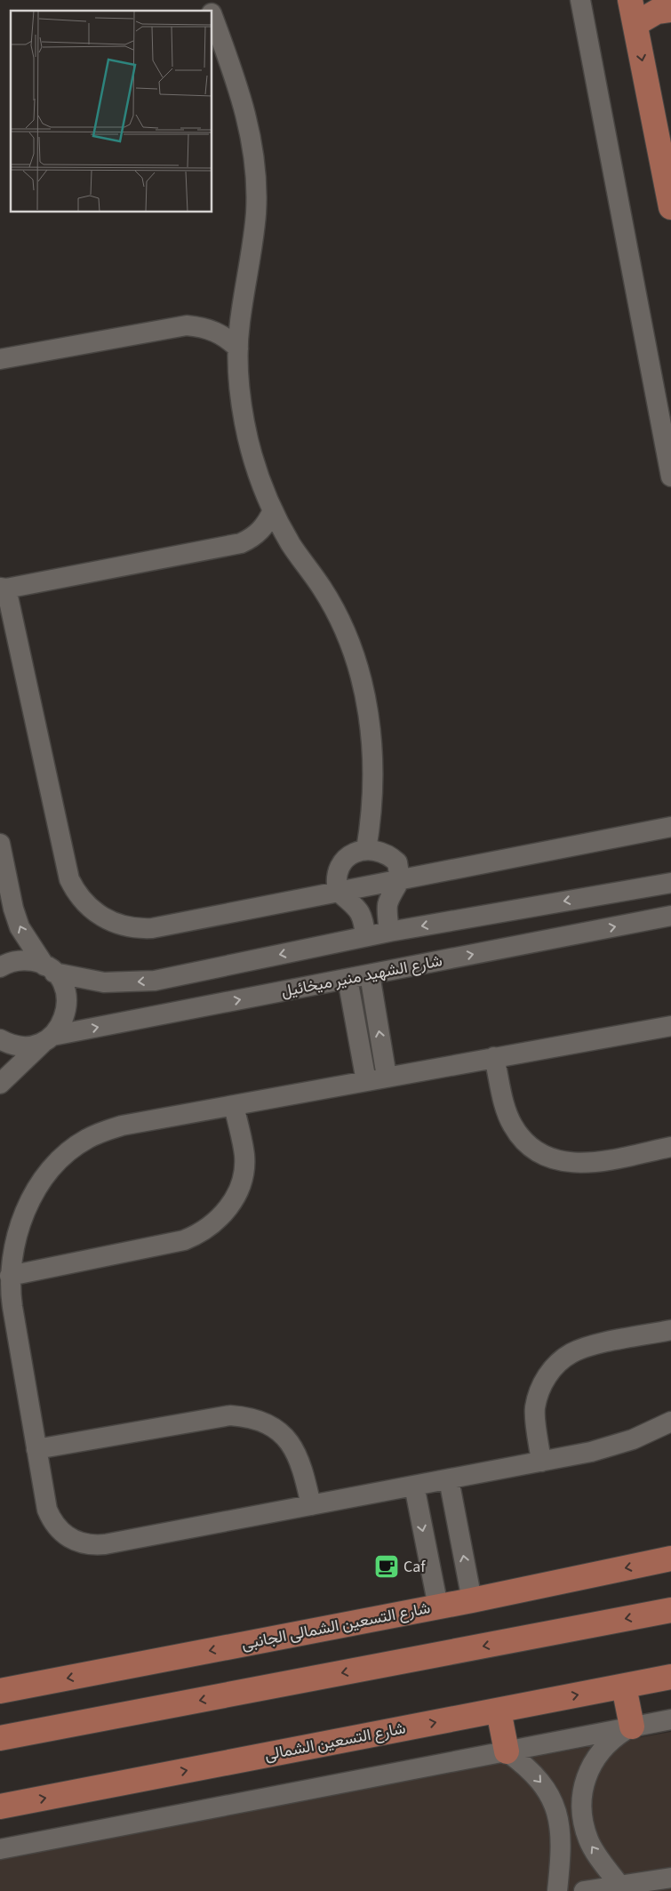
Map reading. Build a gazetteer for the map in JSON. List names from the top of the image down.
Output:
{
  "streets": {
    "main road": ["شارع التسعين الشمالى الجانبى", "شارع التسعين الشمالى"],
    "street": ["شارع الشهيد منير ميخائيل"]
  },
  "places": {
    "cafe": ["Caf"]
  }
}
